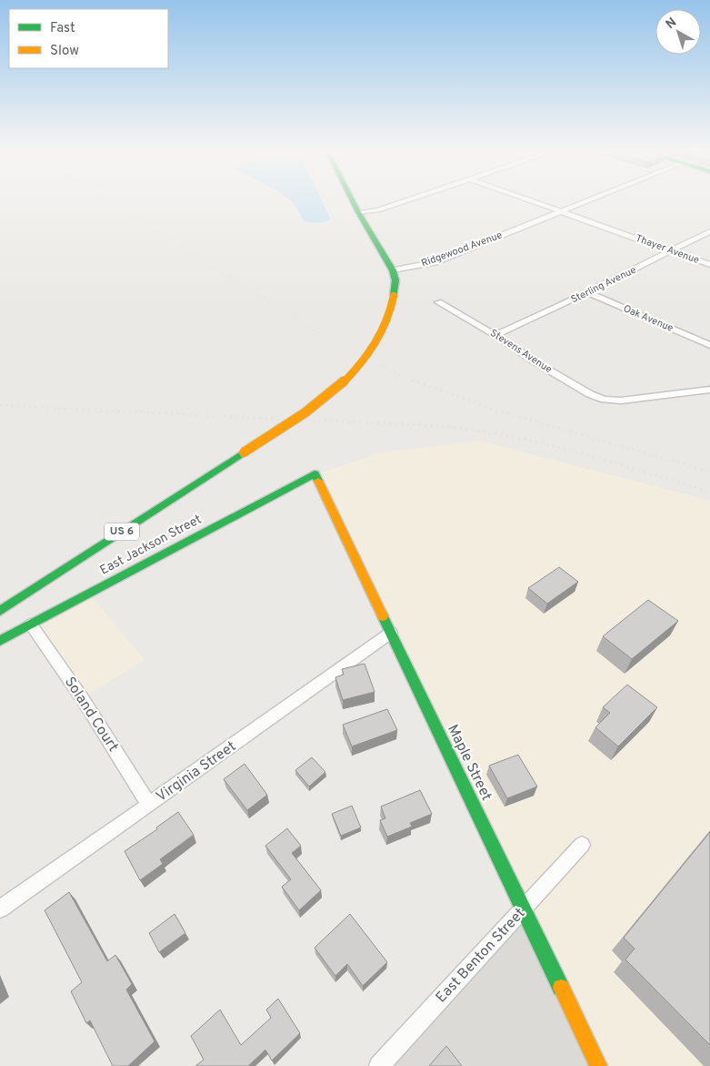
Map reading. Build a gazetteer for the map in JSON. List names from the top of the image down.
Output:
{
  "streets": {
    "main road": ["US 6", "East Jackson Street", "Maple Street"],
    "street": [
      "Ridgewood Avenue",
      "Thayer Avenue",
      "Sterling Avenue",
      "Oak Avenue",
      "Stevens Avenue",
      "Soland Court",
      "Virginia Street",
      "East Benton Street"
    ]
  },
  "crossings": [
    ["Ridgewood Avenue", "Thayer Avenue"],
    ["Ridgewood Avenue", "US 6"],
    ["Thayer Avenue", "Sterling Avenue"],
    ["Sterling Avenue", "Oak Avenue"],
    ["Sterling Avenue", "Stevens Avenue"],
    ["East Jackson Street", "Soland Court"],
    ["East Jackson Street", "Maple Street"],
    ["Soland Court", "Virginia Street"],
    ["Maple Street", "Virginia Street"],
    ["Maple Street", "East Benton Street"]
  ],
  "legend": ["Fast", "Slow"],
  "north": "top left"
}
